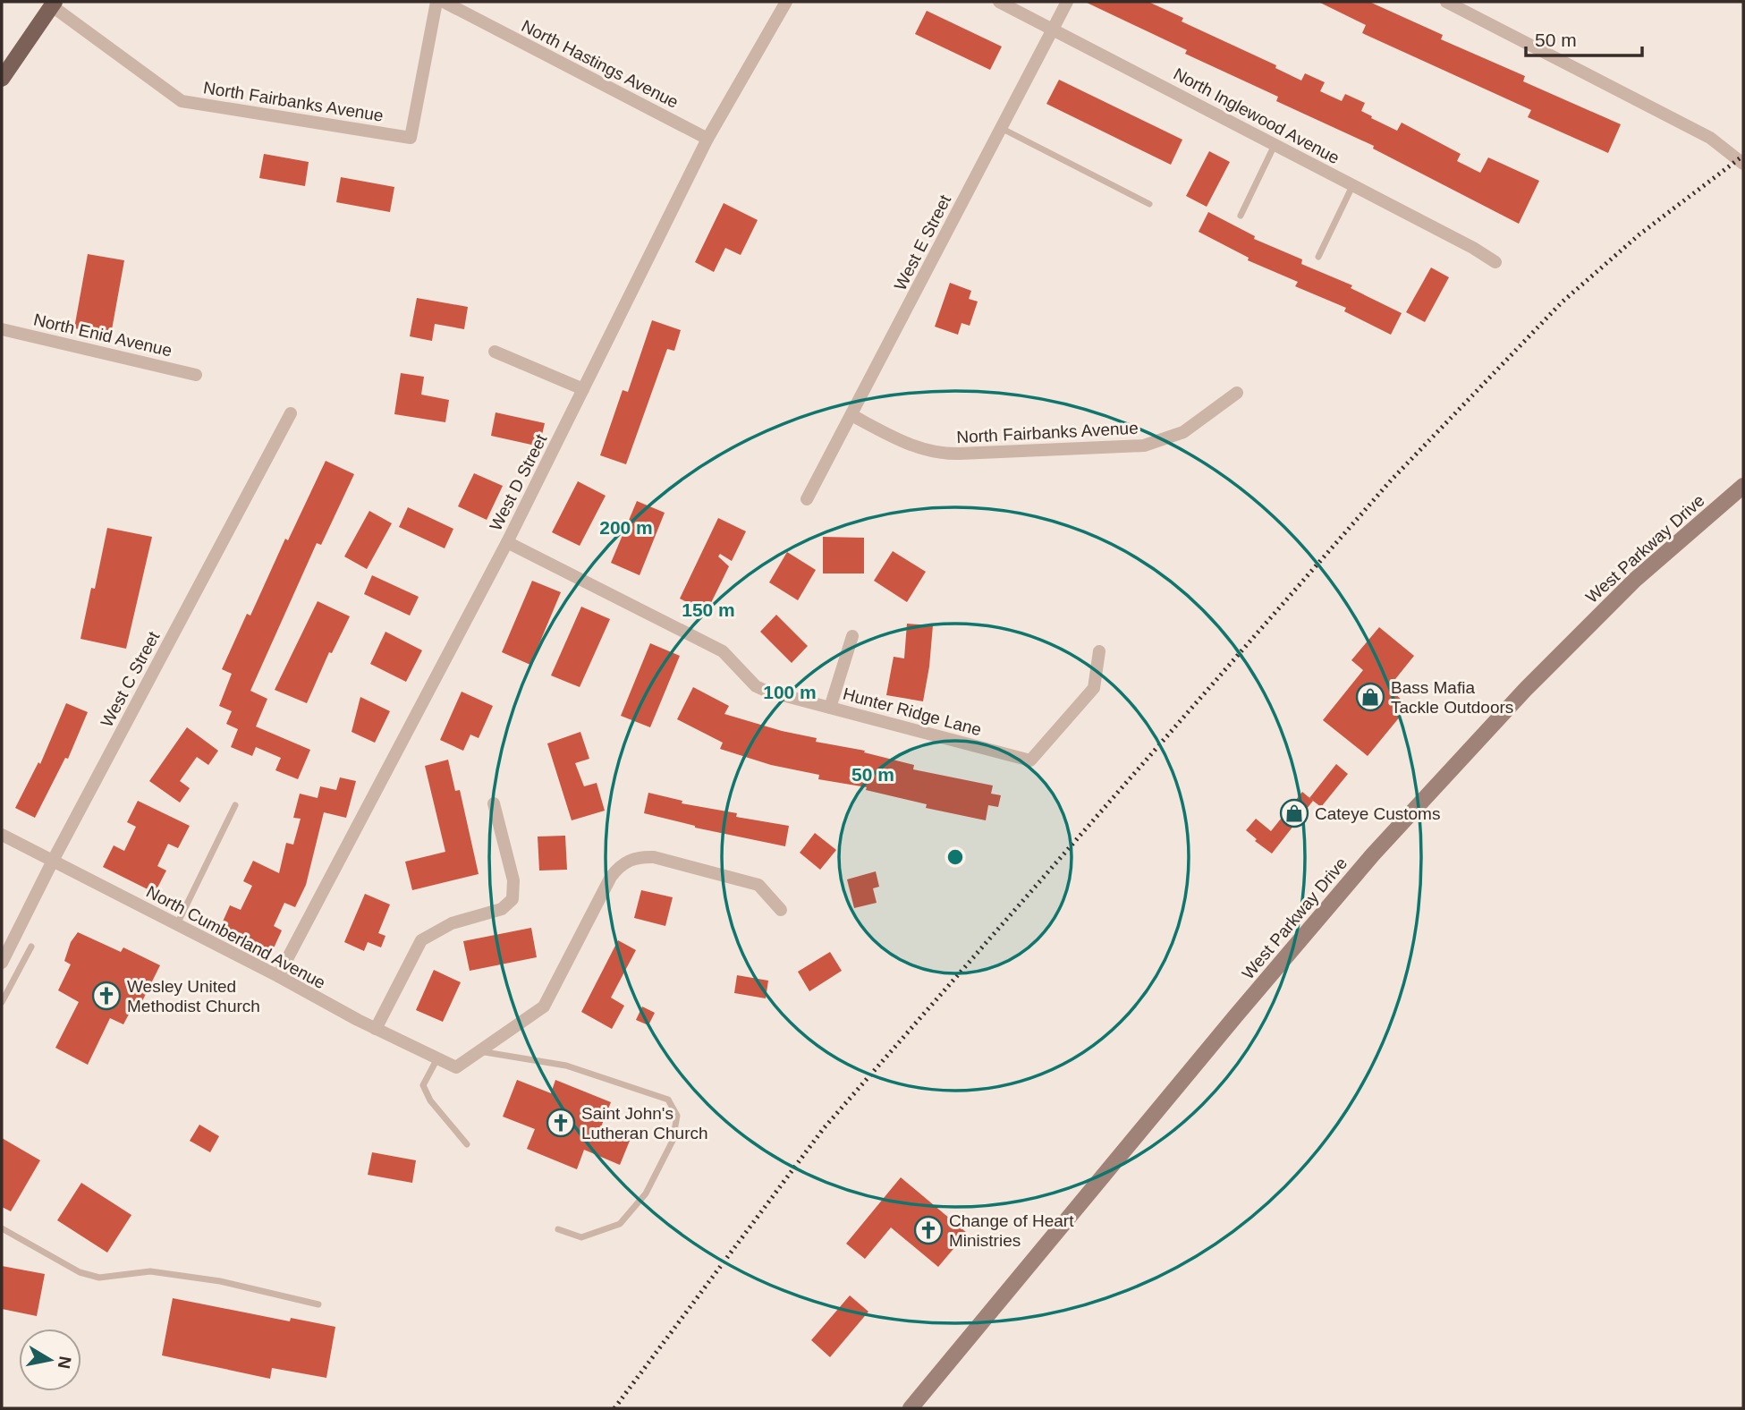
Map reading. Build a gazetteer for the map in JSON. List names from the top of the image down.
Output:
{
  "streets": {
    "main road": ["West Parkway Drive"],
    "street": [
      "North Hastings Avenue",
      "North Fairbanks Avenue",
      "North Inglewood Avenue",
      "West E Street",
      "North Enid Avenue",
      "West D Street",
      "West C Street",
      "Hunter Ridge Lane",
      "North Cumberland Avenue"
    ]
  },
  "crossings": [
    ["North Hastings Avenue", "West D Street"],
    ["North Fairbanks Avenue", "West E Street"],
    ["North Inglewood Avenue", "West E Street"],
    ["West D Street", "Hunter Ridge Lane"],
    ["West D Street", "North Cumberland Avenue"],
    ["West C Street", "North Cumberland Avenue"]
  ],
  "places": {
    "shop": ["Bass Mafia Tackle Outdoors", "Cateye Customs"],
    "church": ["Wesley United Methodist Church", "Saint John's Lutheran Church", "Change of Heart Ministries"]
  },
  "scale_bar": "50 m",
  "north": "right",
  "rings": [
    "200 m",
    "150 m",
    "100 m",
    "50 m"
  ]
}
